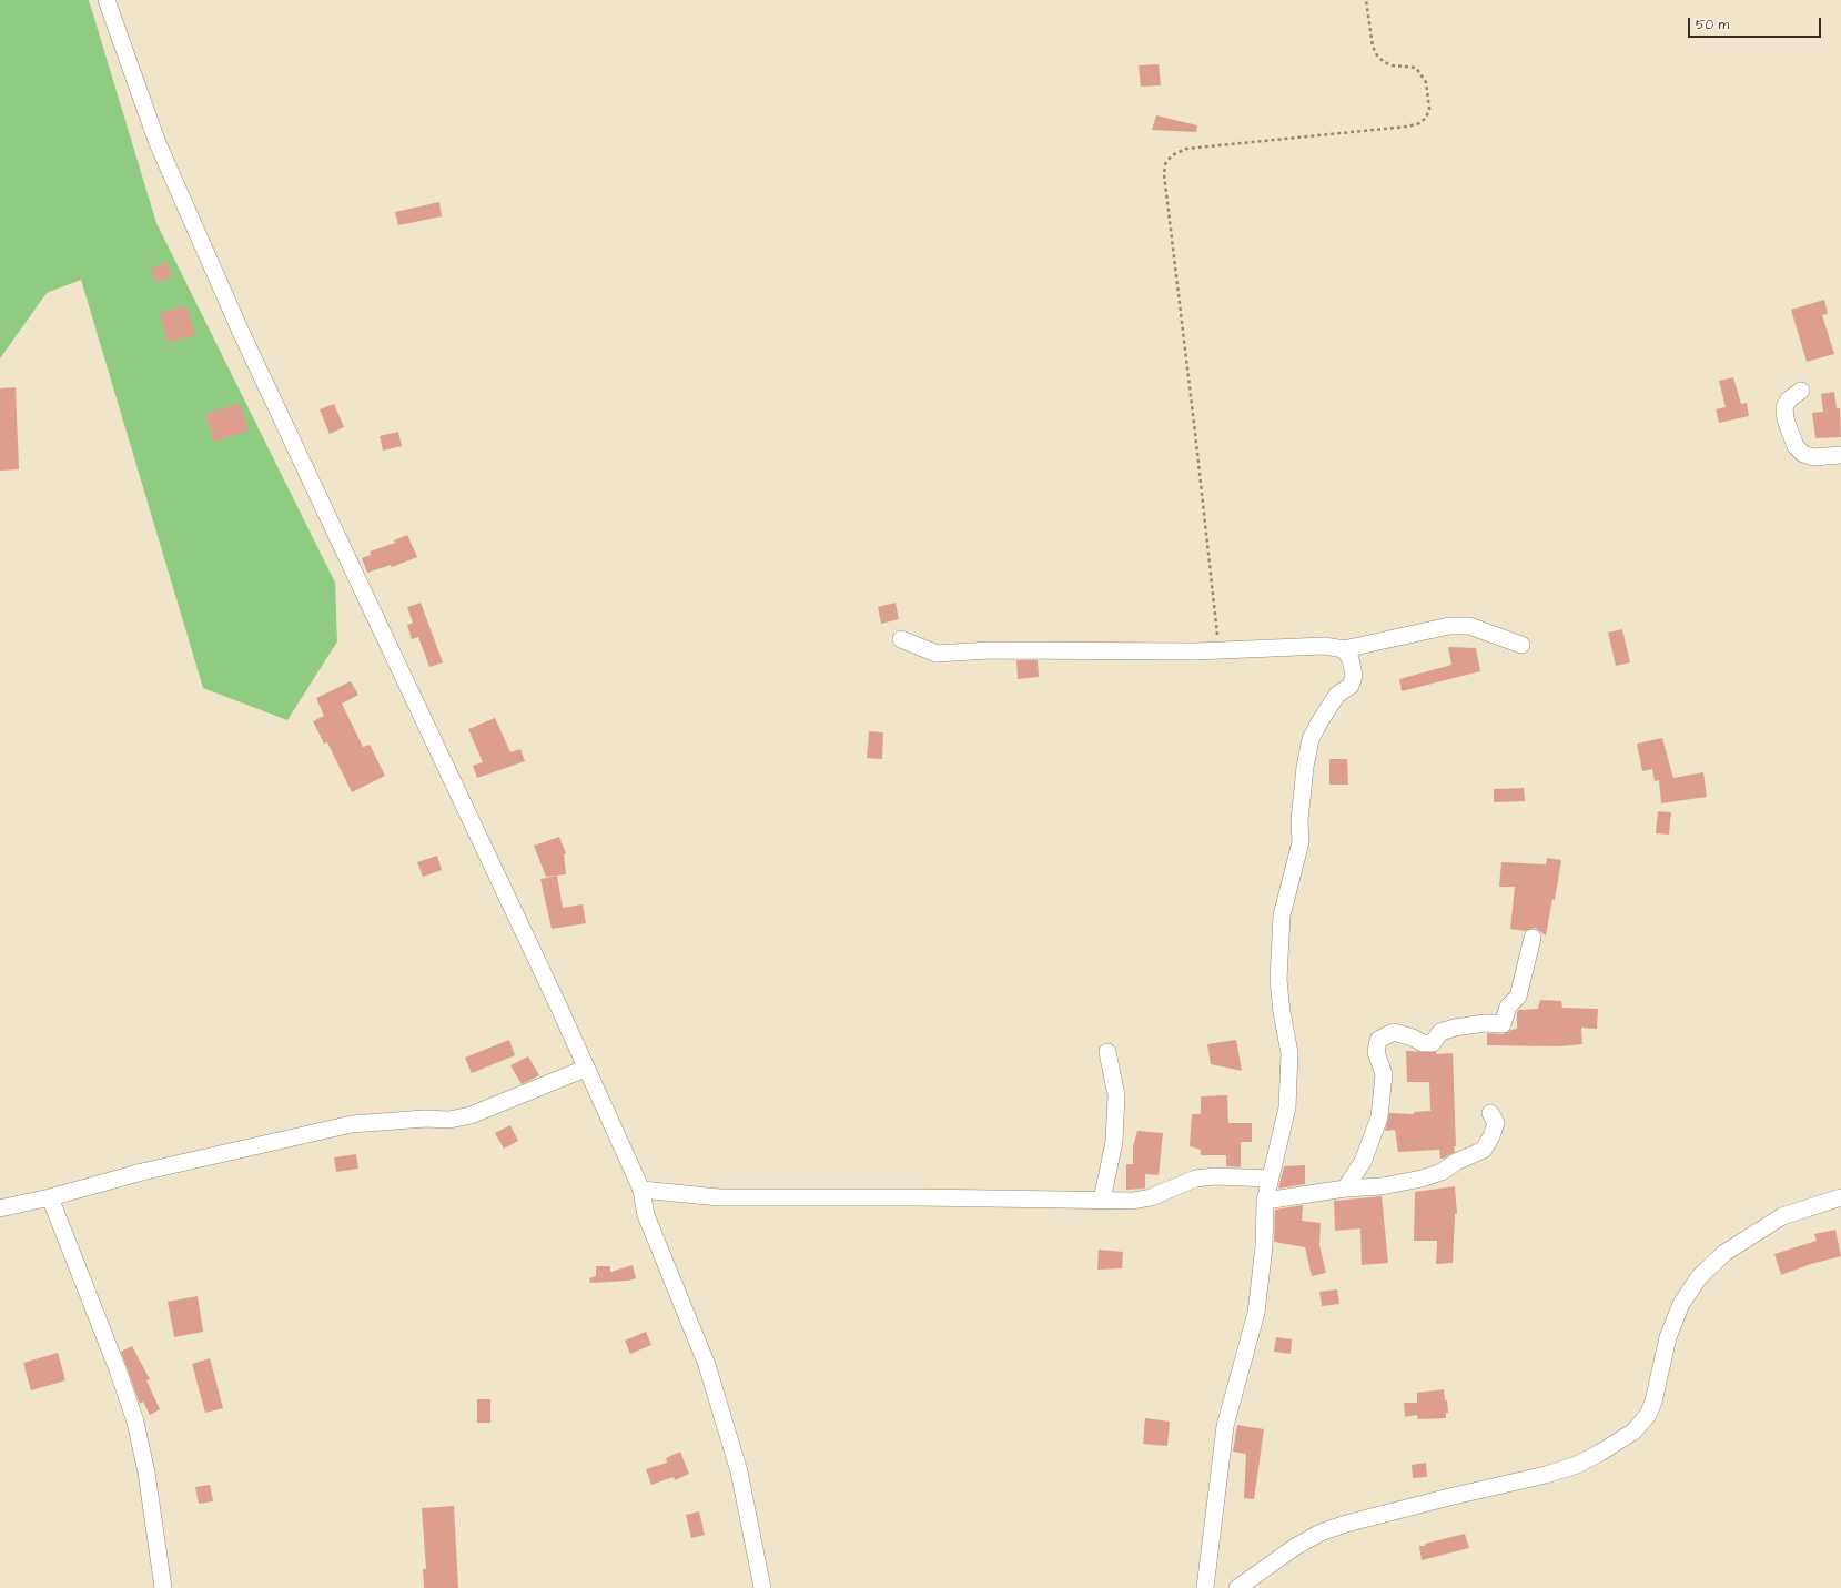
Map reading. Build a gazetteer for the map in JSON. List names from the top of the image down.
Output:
{
  "scale_bar": "50 m"
}
